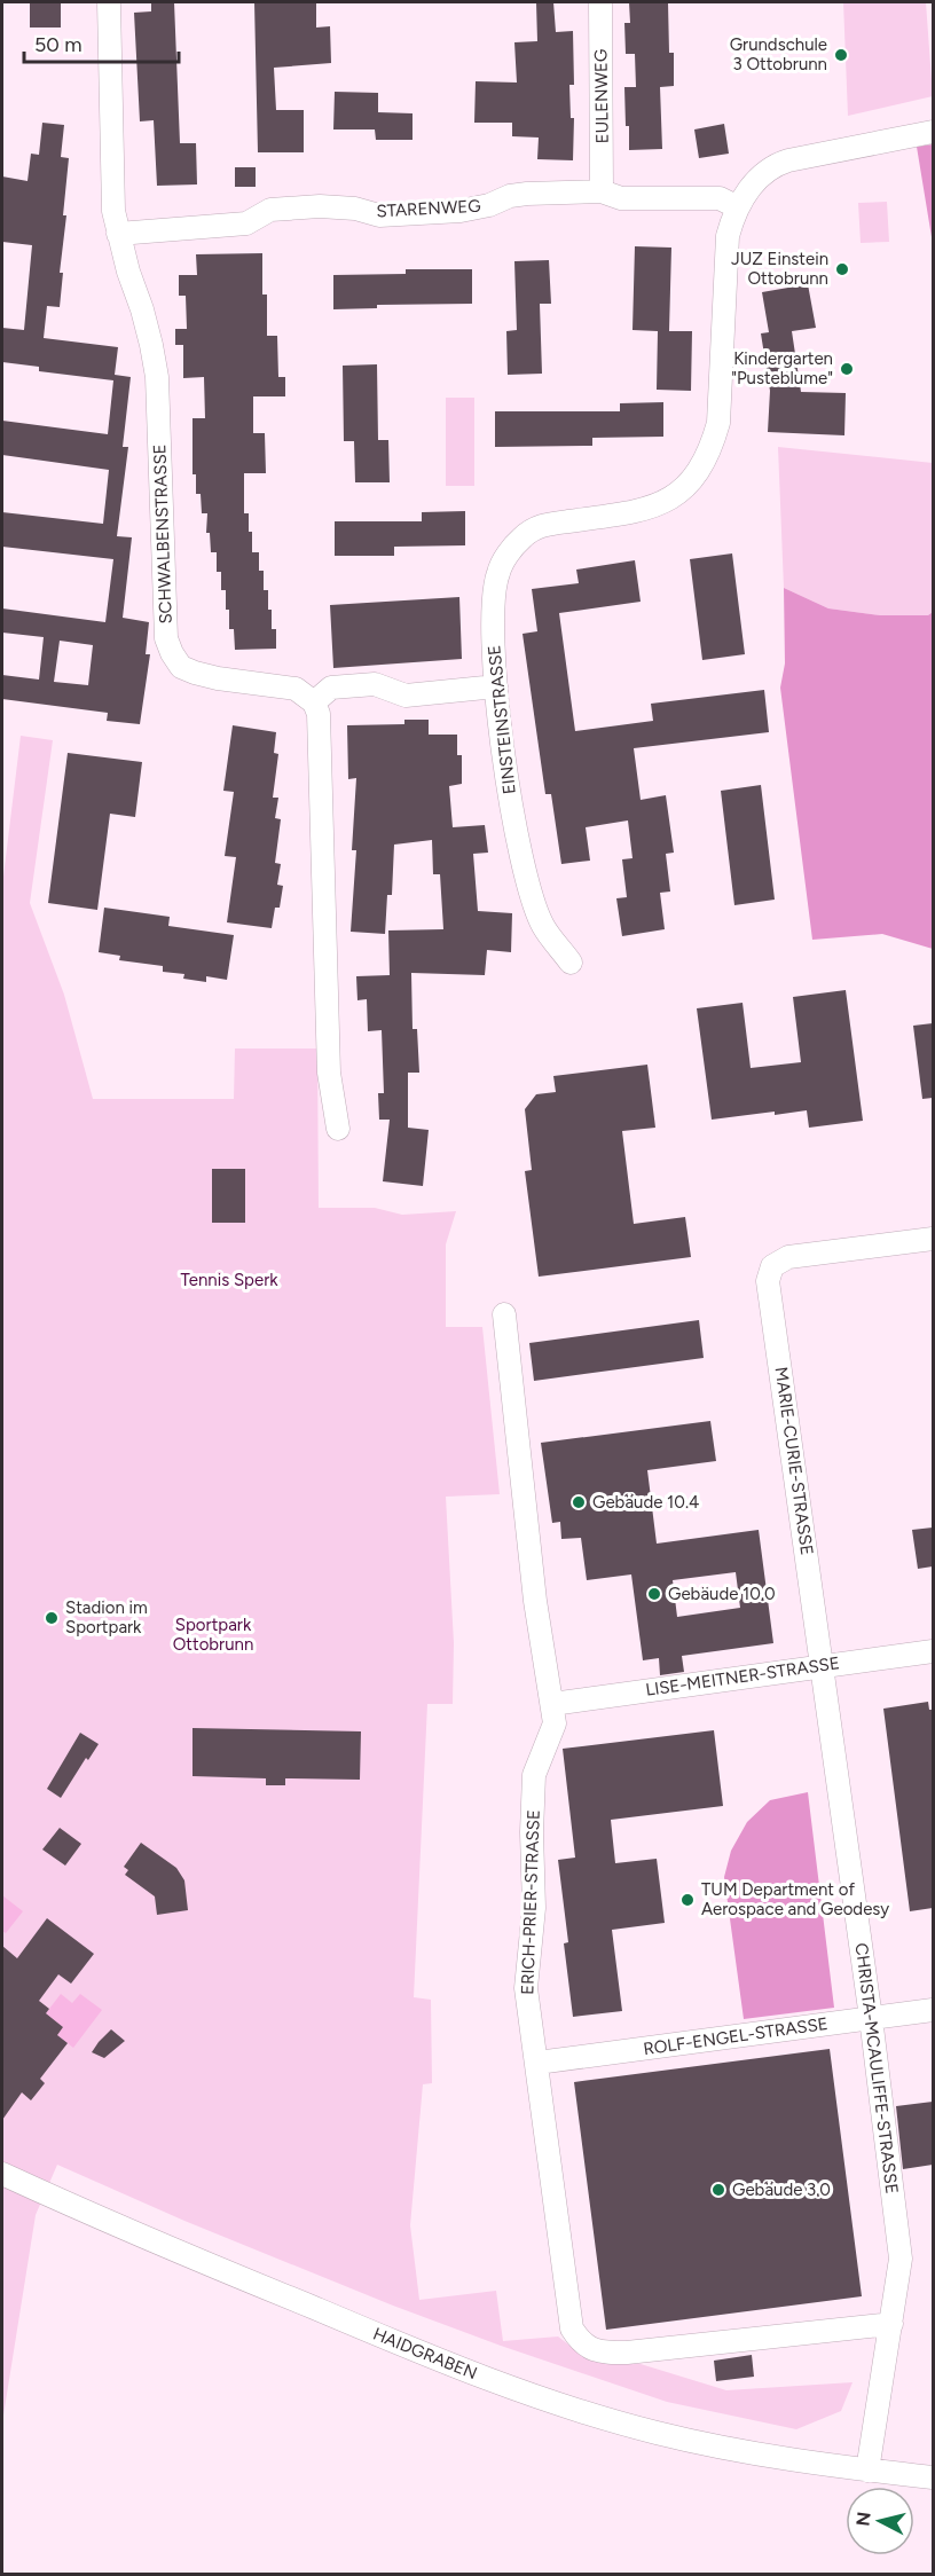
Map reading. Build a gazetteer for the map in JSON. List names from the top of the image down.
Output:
{
  "streets": {
    "street": [
      "EULENWEG",
      "STARENWEG",
      "SCHWALBENSTRASSE",
      "EINSTEINSTRASSE",
      "MARIE-CURIE-STRASSE",
      "LISE-MEITNER-STRASSE",
      "ERICH-PRIER-STRASSE",
      "ROLF-ENGEL-STRASSE",
      "CHRISTA-MCAULIFFE-STRASSE",
      "HAIDGRABEN"
    ]
  },
  "crossings": [
    ["EULENWEG", "STARENWEG"],
    ["STARENWEG", "SCHWALBENSTRASSE"],
    ["STARENWEG", "EINSTEINSTRASSE"],
    ["MARIE-CURIE-STRASSE", "LISE-MEITNER-STRASSE"],
    ["MARIE-CURIE-STRASSE", "CHRISTA-MCAULIFFE-STRASSE"],
    ["LISE-MEITNER-STRASSE", "ERICH-PRIER-STRASSE"],
    ["LISE-MEITNER-STRASSE", "CHRISTA-MCAULIFFE-STRASSE"],
    ["ERICH-PRIER-STRASSE", "ROLF-ENGEL-STRASSE"],
    ["ERICH-PRIER-STRASSE", "CHRISTA-MCAULIFFE-STRASSE"],
    ["ROLF-ENGEL-STRASSE", "CHRISTA-MCAULIFFE-STRASSE"],
    ["CHRISTA-MCAULIFFE-STRASSE", "HAIDGRABEN"]
  ],
  "parks": ["Tennis Sperk", "Sportpark Ottobrunn"],
  "places": [
    "Grundschule 3 Ottobrunn",
    "JUZ Einstein Ottobrunn",
    "Kindergarten \"Pusteblume\"",
    "Gebäude 10.4",
    "Gebäude 10.0",
    "Stadion im Sportpark",
    "TUM Department of Aerospace and Geodesy",
    "Gebäude 3.0"
  ],
  "scale_bar": "50 m",
  "north": "left"
}
